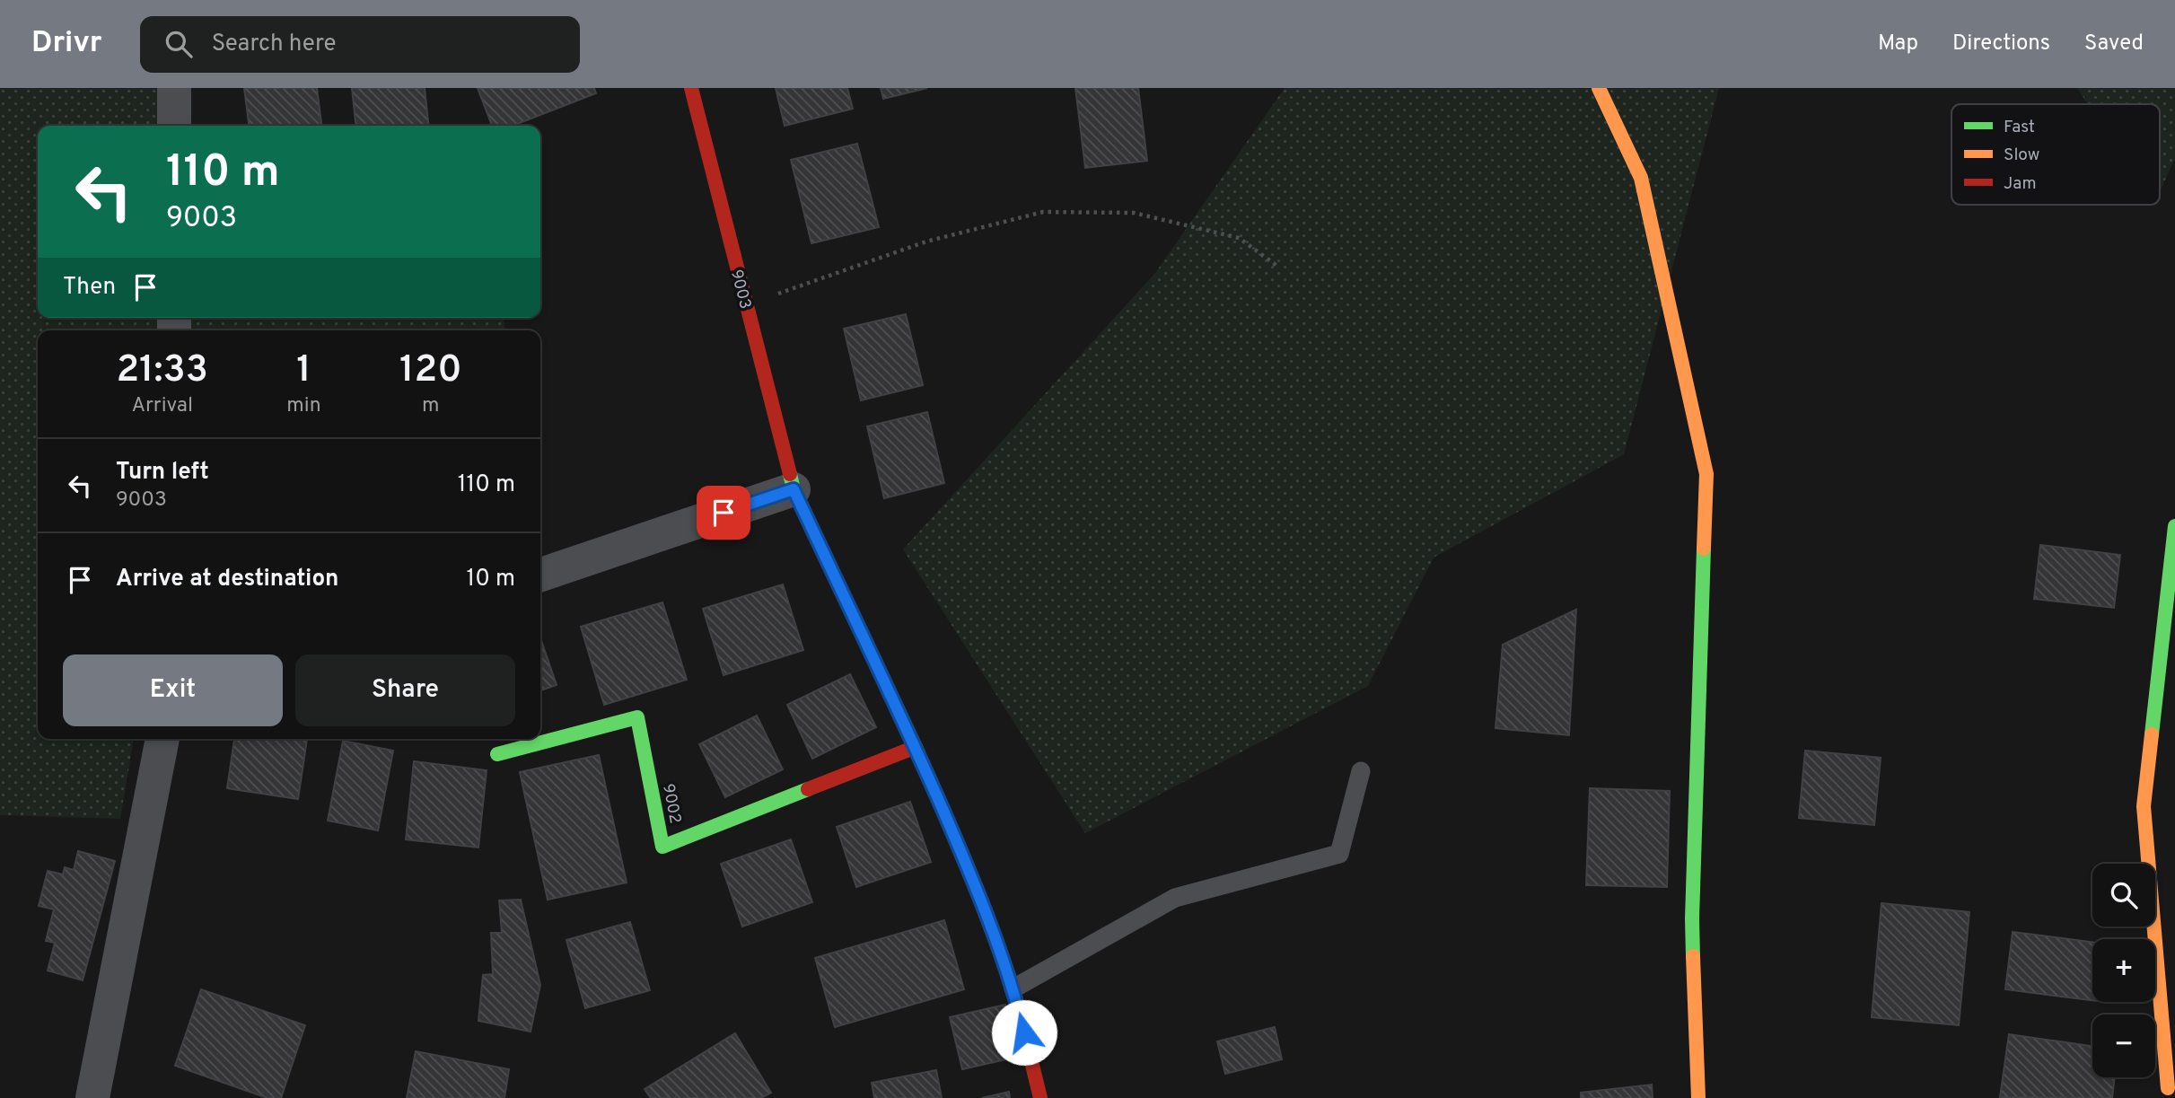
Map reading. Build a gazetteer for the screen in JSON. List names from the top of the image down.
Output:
{
  "streets": {
    "street": ["9003", "9002"]
  },
  "crossings": [
    ["9003", "9002"]
  ],
  "legend": ["Fast", "Slow", "Jam"],
  "page": {
    "header": "Drivr",
    "search": "Search here",
    "nav": ["Map", "Directions", "Saved"],
    "turn": ["110 m", "9003"],
    "then": "Then",
    "eta": [
      "21:33",
      "Arrival",
      "1",
      "min",
      "120",
      "m"
    ],
    "list": [
      {
        "name": "Turn left",
        "note": "9003",
        "value": "110 m"
      },
      {
        "name": "Arrive at destination",
        "value": "10 m"
      }
    ],
    "buttons": ["Exit", "Share"],
    "map_buttons": ["+", "−"]
  }
}
